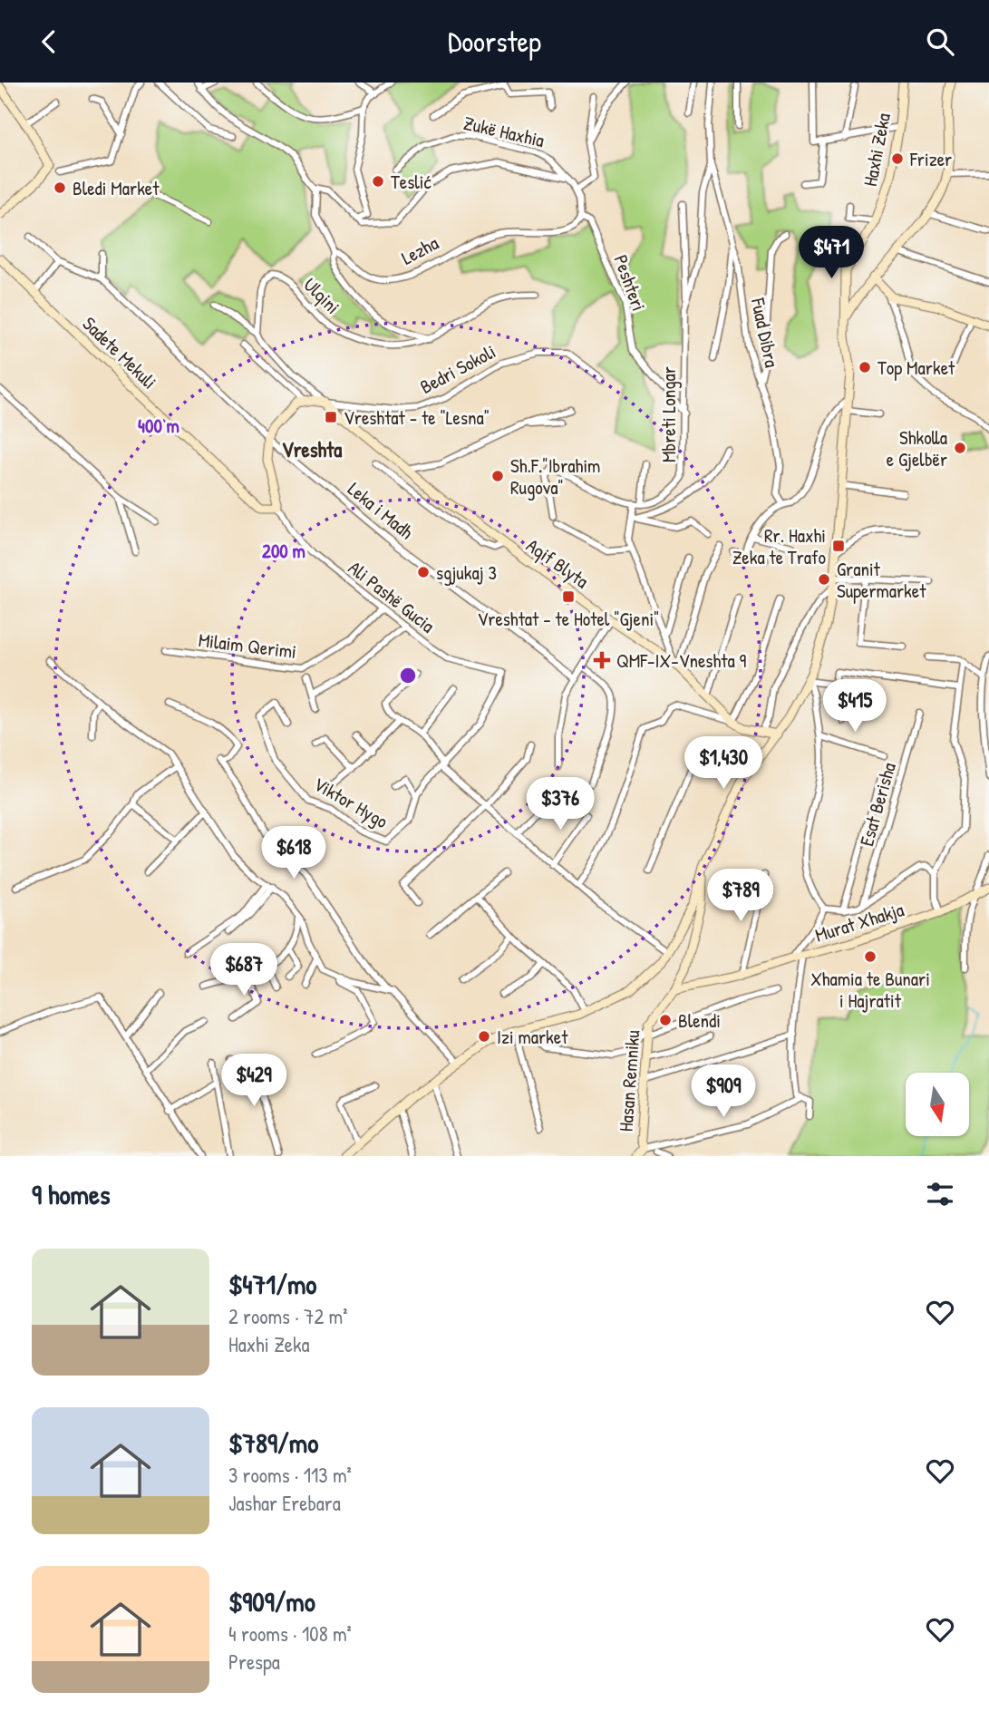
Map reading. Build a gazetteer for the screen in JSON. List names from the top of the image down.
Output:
{
  "streets": {
    "street": [
      "Zukë Haxhia",
      "Haxhi Zeka",
      "Lezha",
      "Peshteri",
      "Ulqini",
      "Fuad Dibra",
      "Sadete Mekuli",
      "Bedri Sokoli",
      "Mbreti Longar",
      "Leka i Madh",
      "Aqif Blyta",
      "Ali Pashë Gucia",
      "Milaim Qerimi",
      "Viktor Hygo",
      "Esat Berisha",
      "Murat Xhakja",
      "Hasan Remniku"
    ]
  },
  "crossings": [
    ["Zukë Haxhia", "Peshteri"],
    ["Haxhi Zeka", "Aqif Blyta"],
    ["Haxhi Zeka", "Hasan Remniku"],
    ["Lezha", "Peshteri"],
    ["Peshteri", "Mbreti Longar"],
    ["Fuad Dibra", "Mbreti Longar"],
    ["Sadete Mekuli", "Ali Pashë Gucia"],
    ["Bedri Sokoli", "Aqif Blyta"],
    ["Leka i Madh", "Ali Pashë Gucia"],
    ["Ali Pashë Gucia", "Milaim Qerimi"],
    ["Ali Pashë Gucia", "Viktor Hygo"],
    ["Murat Xhakja", "Hasan Remniku"]
  ],
  "districts": ["Vreshta"],
  "places": {
    "other": [
      "Frizer",
      "Teslić",
      "Bledi Market",
      "Top Market",
      "Shkolla e Gjelbër",
      "Sh.F.\"Ibrahim Rugova\"",
      "sgjukaj 3",
      "Granit Supermarket",
      "Xhamia te Bunari i Hajratit",
      "Blendi",
      "Izi market"
    ],
    "transit": ["Vreshtat - te \"Lesna\"", "Rr. Haxhi Zeka te Trafo", "Vreshtat - te Hotel \"Gjeni\""],
    "health": ["QMF-IX-Vneshta 9"]
  },
  "north": "bottom",
  "page": {
    "header": "Doorstep",
    "price": [
      "$471",
      "$415",
      "$1,430",
      "$376",
      "$618",
      "$789",
      "$687",
      "$429",
      "$909"
    ],
    "heading": "9 homes",
    "list": [
      {
        "name": "$471/mo",
        "note": "2 rooms · 72 m² · Haxhi Zeka"
      },
      {
        "name": "$789/mo",
        "note": "3 rooms · 113 m² · Jashar Erebara"
      },
      {
        "name": "$909/mo",
        "note": "4 rooms · 108 m² · Prespa"
      }
    ]
  },
  "rings": ["400 m", "200 m"]
}
